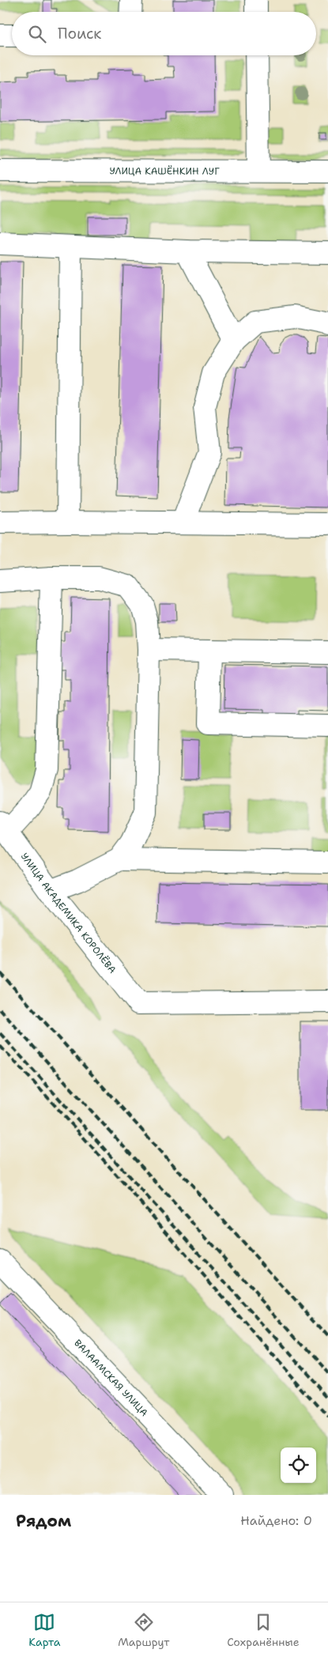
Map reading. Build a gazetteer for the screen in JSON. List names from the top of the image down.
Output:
{
  "streets": {
    "street": ["УЛИЦА КАШЁНКИН ЛУГ", "УЛИЦА АКАДЕМИКА КОРОЛЁВА", "ВАЛААМСКАЯ УЛИЦА"]
  },
  "page": {
    "search": "Поиск",
    "heading": ["Рядом", "Найдено: 0"],
    "nav": ["Карта", "Маршрут", "Сохранённые"]
  }
}
